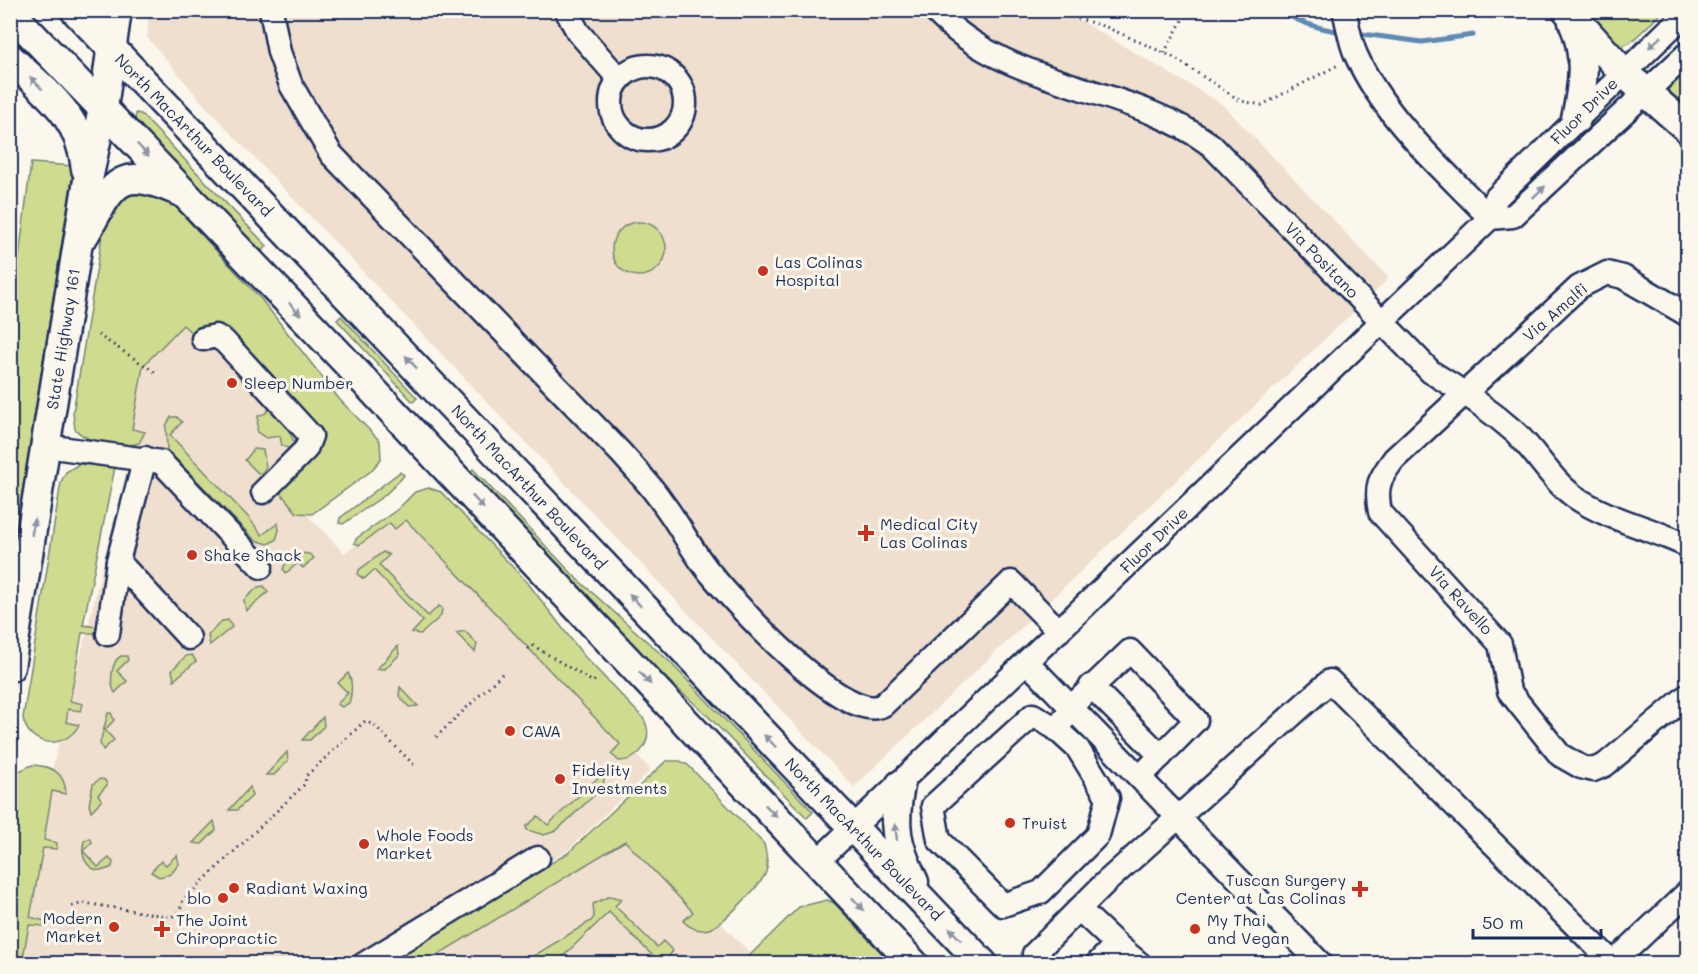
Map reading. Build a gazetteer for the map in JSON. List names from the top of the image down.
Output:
{
  "streets": {
    "main road": ["North MacArthur Boulevard", "State Highway 161"],
    "street": [
      "Fluor Drive",
      "Via Positano",
      "Via Amalfi",
      "Via Ravello"
    ]
  },
  "crossings": [
    ["Fluor Drive", "North MacArthur Boulevard"],
    ["Fluor Drive", "Via Positano"],
    ["North MacArthur Boulevard", "State Highway 161"],
    ["Via Positano", "Via Amalfi"],
    ["Via Positano", "Via Ravello"],
    ["Via Amalfi", "Via Ravello"]
  ],
  "places": {
    "other": [
      "Las Colinas Hospital",
      "Sleep Number",
      "Shake Shack",
      "CAVA",
      "Fidelity Investments",
      "Truist",
      "Whole Foods Market",
      "Radiant Waxing",
      "blo",
      "Modern Market",
      "My Thai and Vegan"
    ],
    "health": ["Medical City Las Colinas", "Tuscan Surgery Center at Las Colinas", "The Joint Chiropractic"]
  },
  "scale_bar": "50 m"
}
